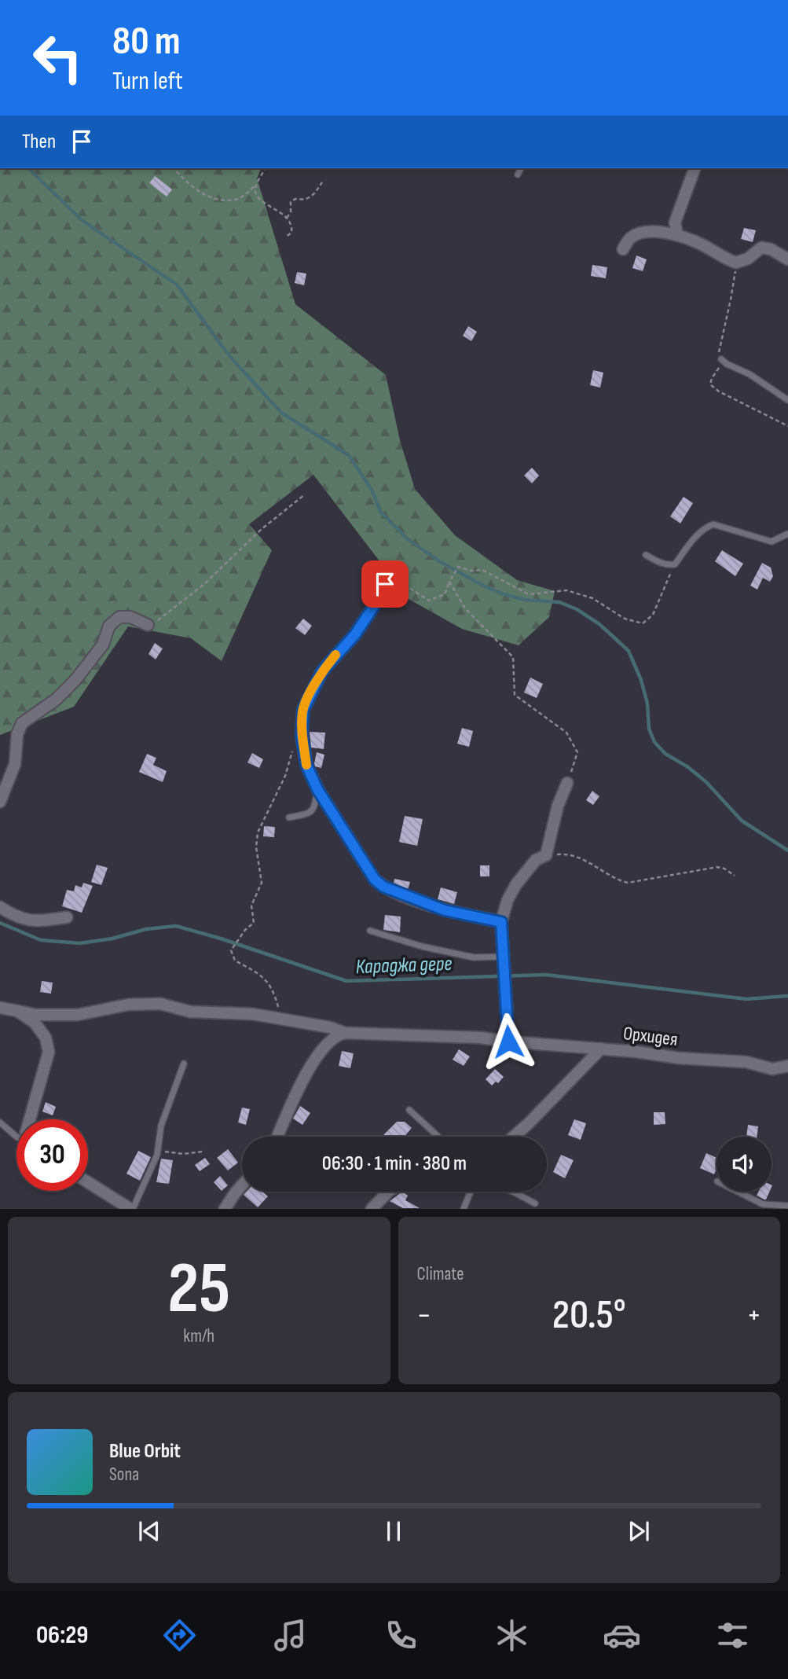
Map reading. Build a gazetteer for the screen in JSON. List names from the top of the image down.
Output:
{
  "streets": {
    "street": ["Орхидея"]
  },
  "water": ["Караджа дере"],
  "page": {
    "turn": ["80 m", "Turn left"],
    "then": "Then",
    "limit": "30",
    "trip": "06:30 · 1 min · 380 m",
    "tile": [
      ["25", "km/h"],
      "Climate"
    ],
    "heat": ["−", "20.5°", "+"],
    "song": ["Blue Orbit", "Sona"],
    "tabs": "06:29"
  }
}
